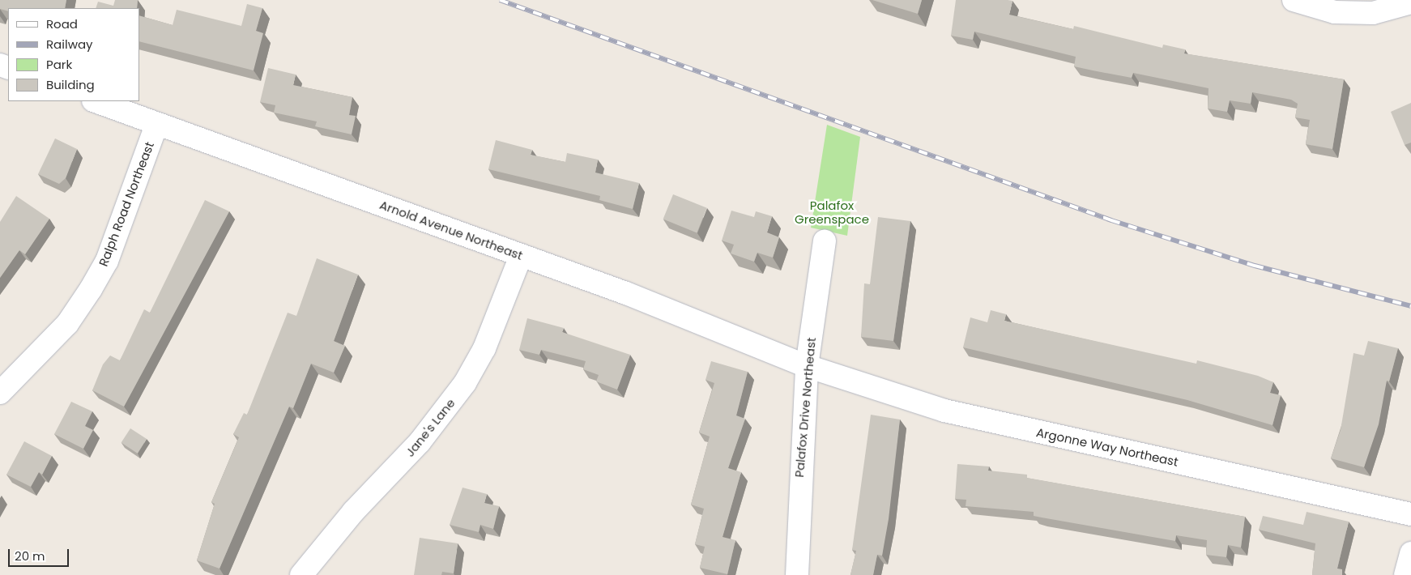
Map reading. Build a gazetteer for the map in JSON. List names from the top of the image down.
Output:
{
  "streets": {
    "street": [
      "Ralph Road Northeast",
      "Arnold Avenue Northeast",
      "Palafox Drive Northeast",
      "Jane's Lane",
      "Argonne Way Northeast"
    ]
  },
  "crossings": [
    ["Ralph Road Northeast", "Arnold Avenue Northeast"],
    ["Arnold Avenue Northeast", "Palafox Drive Northeast"],
    ["Arnold Avenue Northeast", "Jane's Lane"],
    ["Arnold Avenue Northeast", "Argonne Way Northeast"],
    ["Palafox Drive Northeast", "Argonne Way Northeast"]
  ],
  "parks": ["Palafox Greenspace"],
  "legend": [
    "Road",
    "Railway",
    "Park",
    "Building"
  ],
  "scale_bar": "20 m"
}
